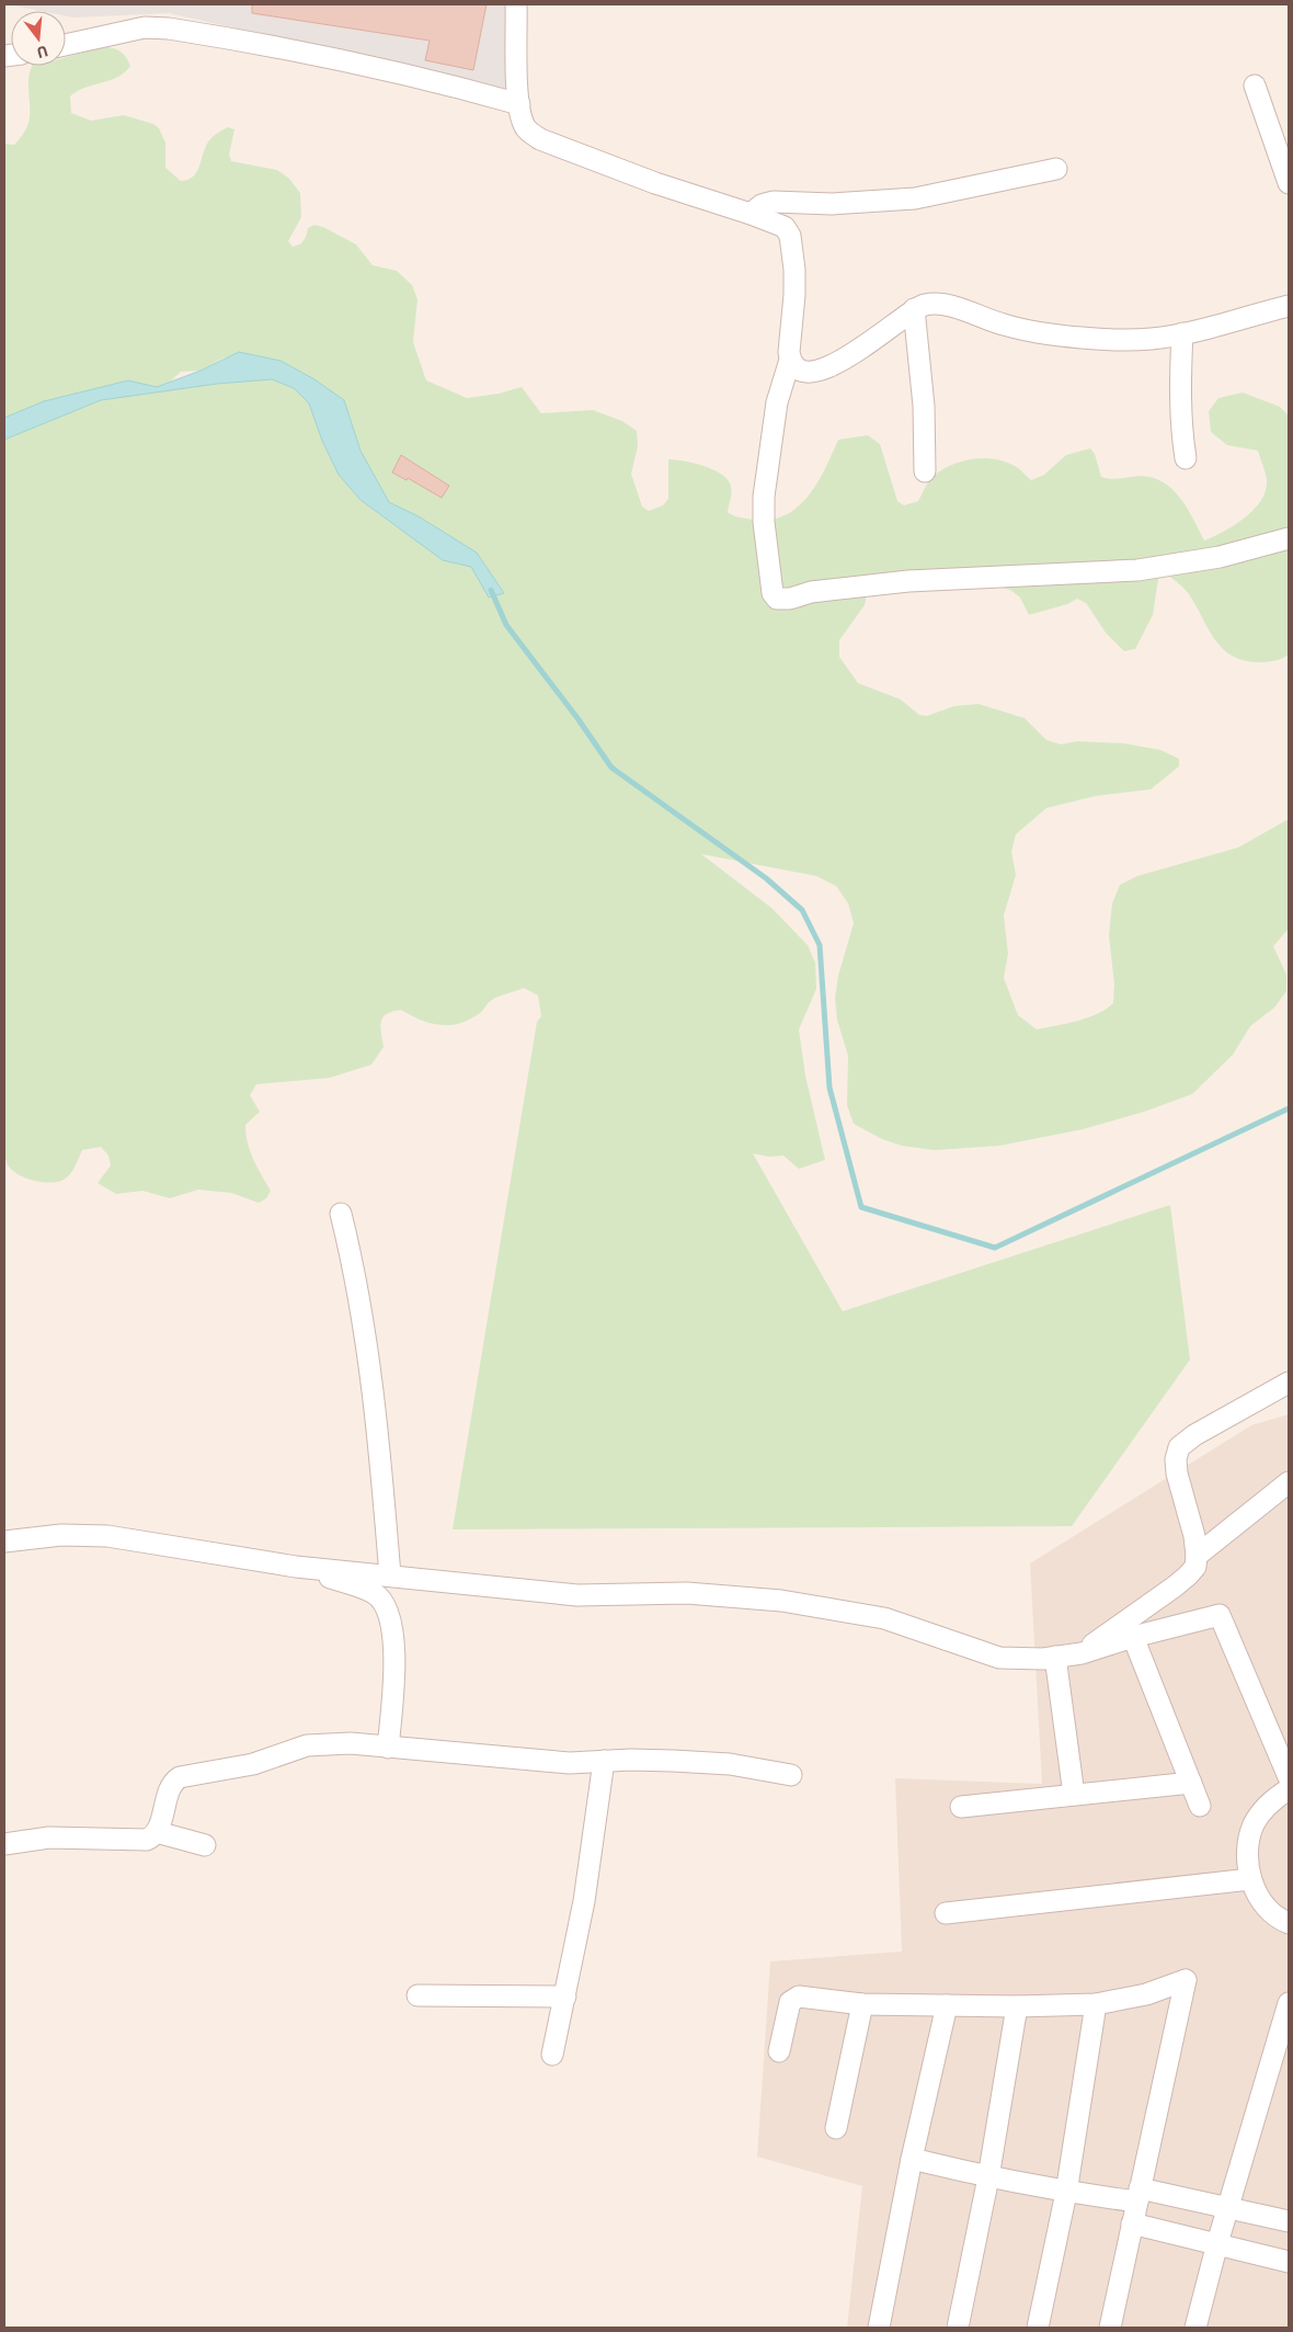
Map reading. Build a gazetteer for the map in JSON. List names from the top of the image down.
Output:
{
  "north": "bottom"
}
